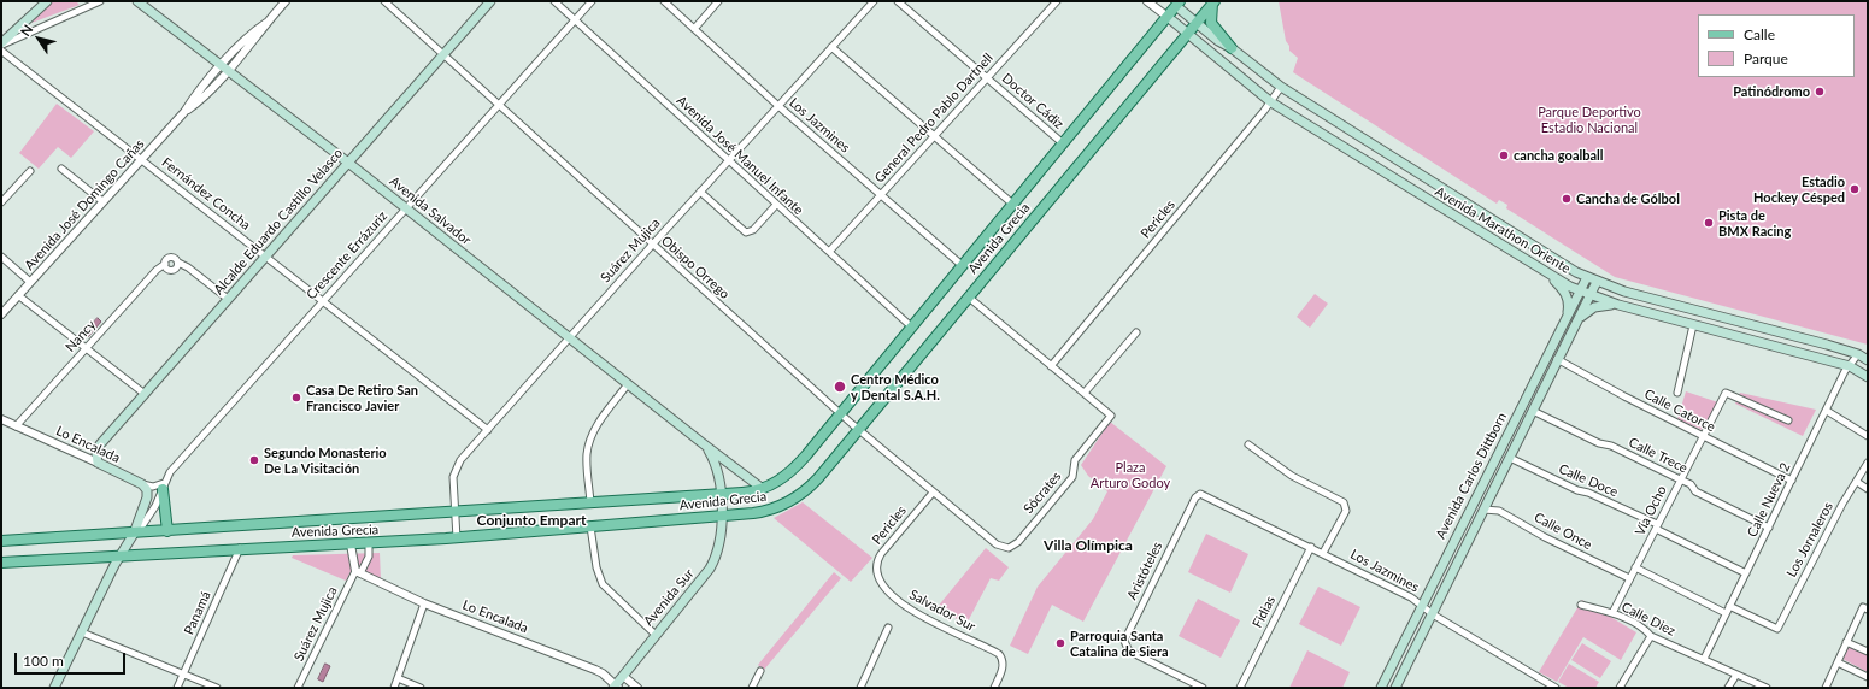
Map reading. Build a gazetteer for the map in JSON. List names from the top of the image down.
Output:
{
  "streets": {
    "main road": [
      "Avenida Salvador",
      "Alcalde Eduardo Castillo Velasco",
      "Avenida Marathon Oriente",
      "Avenida Grecia",
      "Crescente Errázuriz",
      "Lo Encalada",
      "Avenida Carlos Dittborn",
      "Avenida Sur"
    ],
    "street": [
      "Doctor Cádiz",
      "General Pedro Pablo Dartnell",
      "Los Jazmines",
      "Avenida José Manuel Infante",
      "Fernández Concha",
      "Avenida José Domingo Cañas",
      "Pericles",
      "Suárez Mujica",
      "Obispo Orrego",
      "Nancy",
      "Calle Catorce",
      "Calle Trece",
      "Calle Doce",
      "Sócrates",
      "Calle Nueva 2",
      "Vía Ocho",
      "Calle Once",
      "Los Jornaleros",
      "Aristóteles",
      "Salvador Sur",
      "Fidias",
      "Panamá",
      "Calle Diez"
    ]
  },
  "crossings": [
    ["Doctor Cádiz", "General Pedro Pablo Dartnell"],
    ["Doctor Cádiz", "Avenida Grecia"],
    ["General Pedro Pablo Dartnell", "Los Jazmines"],
    ["General Pedro Pablo Dartnell", "Avenida José Manuel Infante"],
    ["Los Jazmines", "Avenida Grecia"],
    ["Los Jazmines", "Suárez Mujica"],
    ["Los Jazmines", "Avenida Carlos Dittborn"],
    ["Los Jazmines", "Aristóteles"],
    ["Los Jazmines", "Fidias"],
    ["Avenida José Manuel Infante", "Avenida Grecia"],
    ["Avenida José Manuel Infante", "Suárez Mujica"],
    ["Avenida José Manuel Infante", "Crescente Errázuriz"],
    ["Fernández Concha", "Avenida José Domingo Cañas"],
    ["Fernández Concha", "Alcalde Eduardo Castillo Velasco"],
    ["Fernández Concha", "Suárez Mujica"],
    ["Fernández Concha", "Crescente Errázuriz"],
    ["Avenida José Domingo Cañas", "Avenida Salvador"],
    ["Avenida Salvador", "Alcalde Eduardo Castillo Velasco"],
    ["Avenida Salvador", "Avenida Grecia"],
    ["Avenida Salvador", "Suárez Mujica"],
    ["Avenida Salvador", "Crescente Errázuriz"],
    ["Avenida Salvador", "Avenida Sur"],
    ["Pericles", "Avenida Marathon Oriente"],
    ["Pericles", "Obispo Orrego"],
    ["Pericles", "Salvador Sur"],
    ["Alcalde Eduardo Castillo Velasco", "Obispo Orrego"],
    ["Alcalde Eduardo Castillo Velasco", "Nancy"],
    ["Alcalde Eduardo Castillo Velasco", "Lo Encalada"],
    ["Avenida Marathon Oriente", "Avenida Grecia"],
    ["Avenida Marathon Oriente", "Avenida Carlos Dittborn"],
    ["Avenida Marathon Oriente", "Calle Nueva 2"],
    ["Avenida Grecia", "Suárez Mujica"],
    ["Avenida Grecia", "Crescente Errázuriz"],
    ["Avenida Grecia", "Obispo Orrego"],
    ["Avenida Grecia", "Avenida Sur"],
    ["Avenida Grecia", "Panamá"],
    ["Suárez Mujica", "Obispo Orrego"],
    ["Suárez Mujica", "Lo Encalada"],
    ["Crescente Errázuriz", "Obispo Orrego"],
    ["Crescente Errázuriz", "Lo Encalada"],
    ["Obispo Orrego", "Sócrates"],
    ["Nancy", "Lo Encalada"],
    ["Calle Catorce", "Avenida Carlos Dittborn"],
    ["Calle Catorce", "Calle Nueva 2"],
    ["Calle Catorce", "Vía Ocho"],
    ["Lo Encalada", "Avenida Sur"],
    ["Calle Trece", "Avenida Carlos Dittborn"],
    ["Calle Trece", "Calle Nueva 2"],
    ["Calle Trece", "Vía Ocho"],
    ["Avenida Carlos Dittborn", "Calle Doce"],
    ["Avenida Carlos Dittborn", "Calle Once"],
    ["Calle Doce", "Calle Nueva 2"],
    ["Calle Doce", "Vía Ocho"],
    ["Calle Nueva 2", "Los Jornaleros"],
    ["Calle Nueva 2", "Calle Diez"],
    ["Vía Ocho", "Calle Once"],
    ["Vía Ocho", "Calle Diez"]
  ],
  "districts": ["Conjunto Empart", "Villa Olímpica"],
  "parks": ["Parque Deportivo Estadio Nacional", "Plaza Arturo Godoy"],
  "places": [
    "Patinódromo",
    "cancha goalball",
    "Estadio Hockey Césped",
    "Cancha de Gólbol",
    "Pista de BMX Racing",
    "Centro Médico y Dental S.A.H.",
    "Casa De Retiro San Francisco Javier",
    "Segundo Monasterio De La Visitación",
    "Parroquia Santa Catalina de Siera"
  ],
  "legend": ["Calle", "Parque"],
  "scale_bar": "100 m",
  "north": "top left"
}
